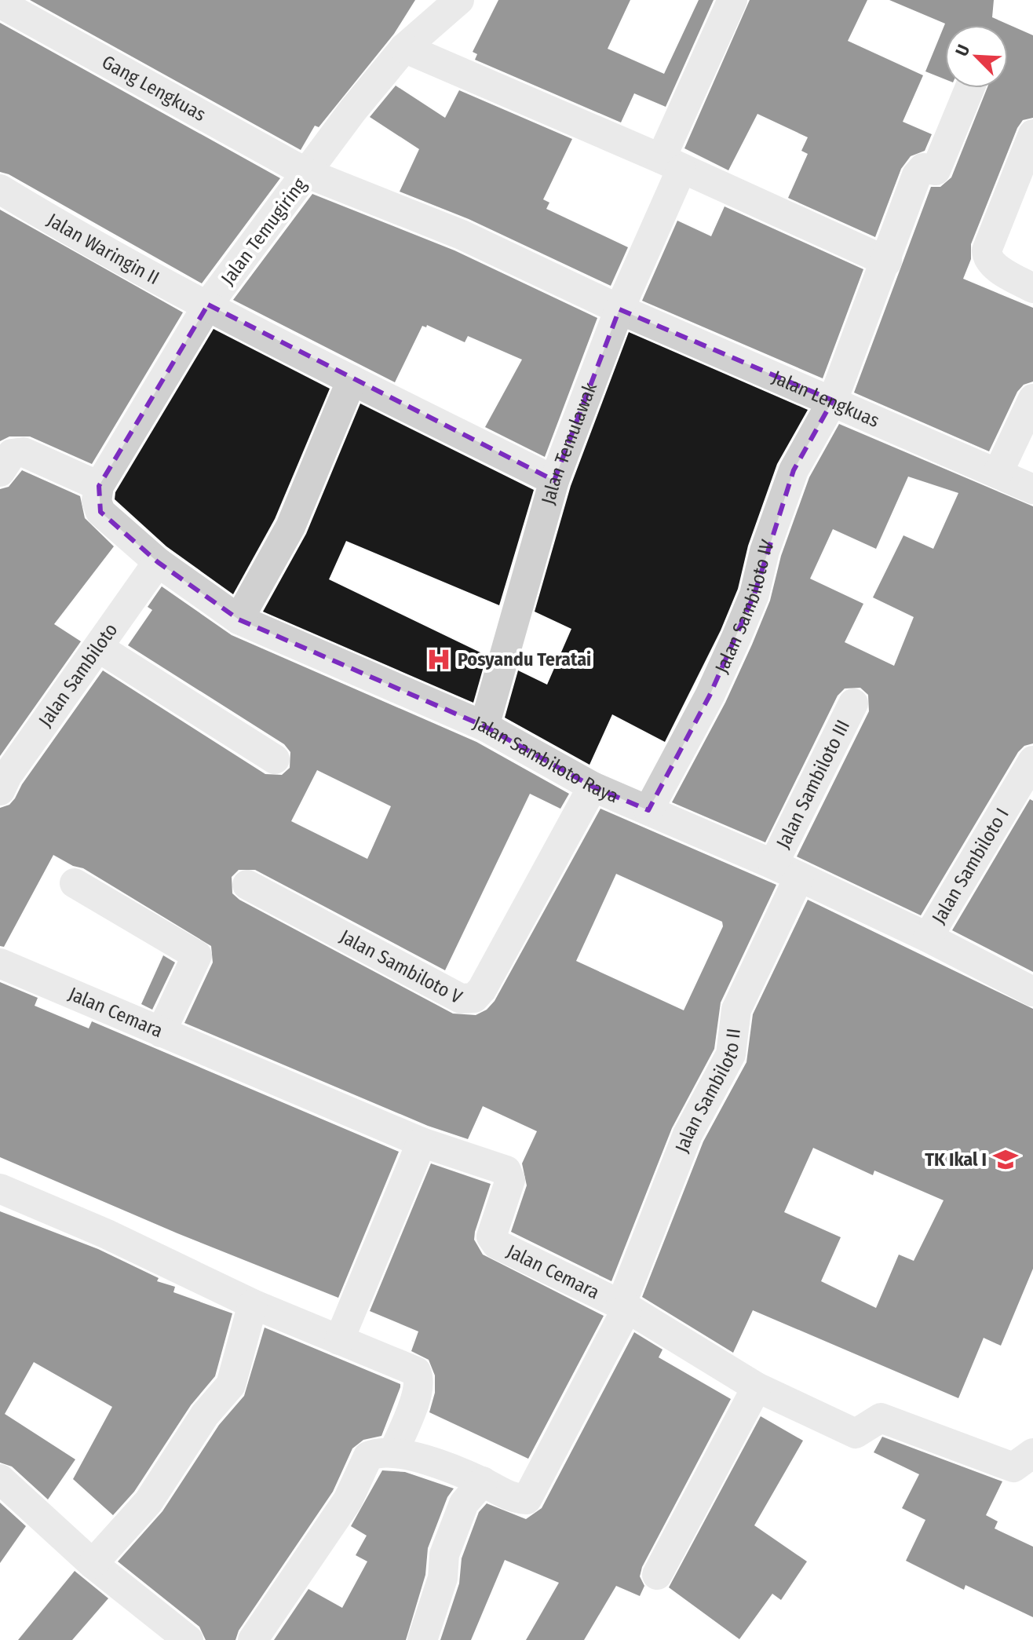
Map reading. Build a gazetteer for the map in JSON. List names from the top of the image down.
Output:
{
  "streets": {
    "street": [
      "Gang Lengkuas",
      "Jalan Temugiring",
      "Jalan Waringin II",
      "Jalan Lengkuas",
      "Jalan Temulawak",
      "Jalan Sambiloto IV",
      "Jalan Sambiloto",
      "Jalan Sambiloto Raya",
      "Jalan Sambiloto III",
      "Jalan Sambiloto I",
      "Jalan Sambiloto V",
      "Jalan Cemara",
      "Jalan Sambiloto II"
    ]
  },
  "crossings": [
    ["Gang Lengkuas", "Jalan Temugiring"],
    ["Gang Lengkuas", "Jalan Lengkuas"],
    ["Gang Lengkuas", "Jalan Temulawak"],
    ["Jalan Temugiring", "Jalan Waringin II"],
    ["Jalan Temugiring", "Jalan Sambiloto Raya"],
    ["Jalan Waringin II", "Jalan Temulawak"],
    ["Jalan Lengkuas", "Jalan Temulawak"],
    ["Jalan Lengkuas", "Jalan Sambiloto IV"],
    ["Jalan Temulawak", "Jalan Sambiloto Raya"],
    ["Jalan Sambiloto IV", "Jalan Sambiloto Raya"],
    ["Jalan Sambiloto", "Jalan Sambiloto Raya"],
    ["Jalan Sambiloto Raya", "Jalan Sambiloto III"],
    ["Jalan Sambiloto Raya", "Jalan Sambiloto I"],
    ["Jalan Sambiloto Raya", "Jalan Sambiloto V"],
    ["Jalan Sambiloto Raya", "Jalan Sambiloto II"],
    ["Jalan Sambiloto III", "Jalan Sambiloto II"],
    ["Jalan Cemara", "Jalan Sambiloto II"]
  ],
  "places": {
    "hospital": ["Posyandu Teratai"],
    "school or university": ["TK Ikal I"]
  },
  "north": "top left"
}
